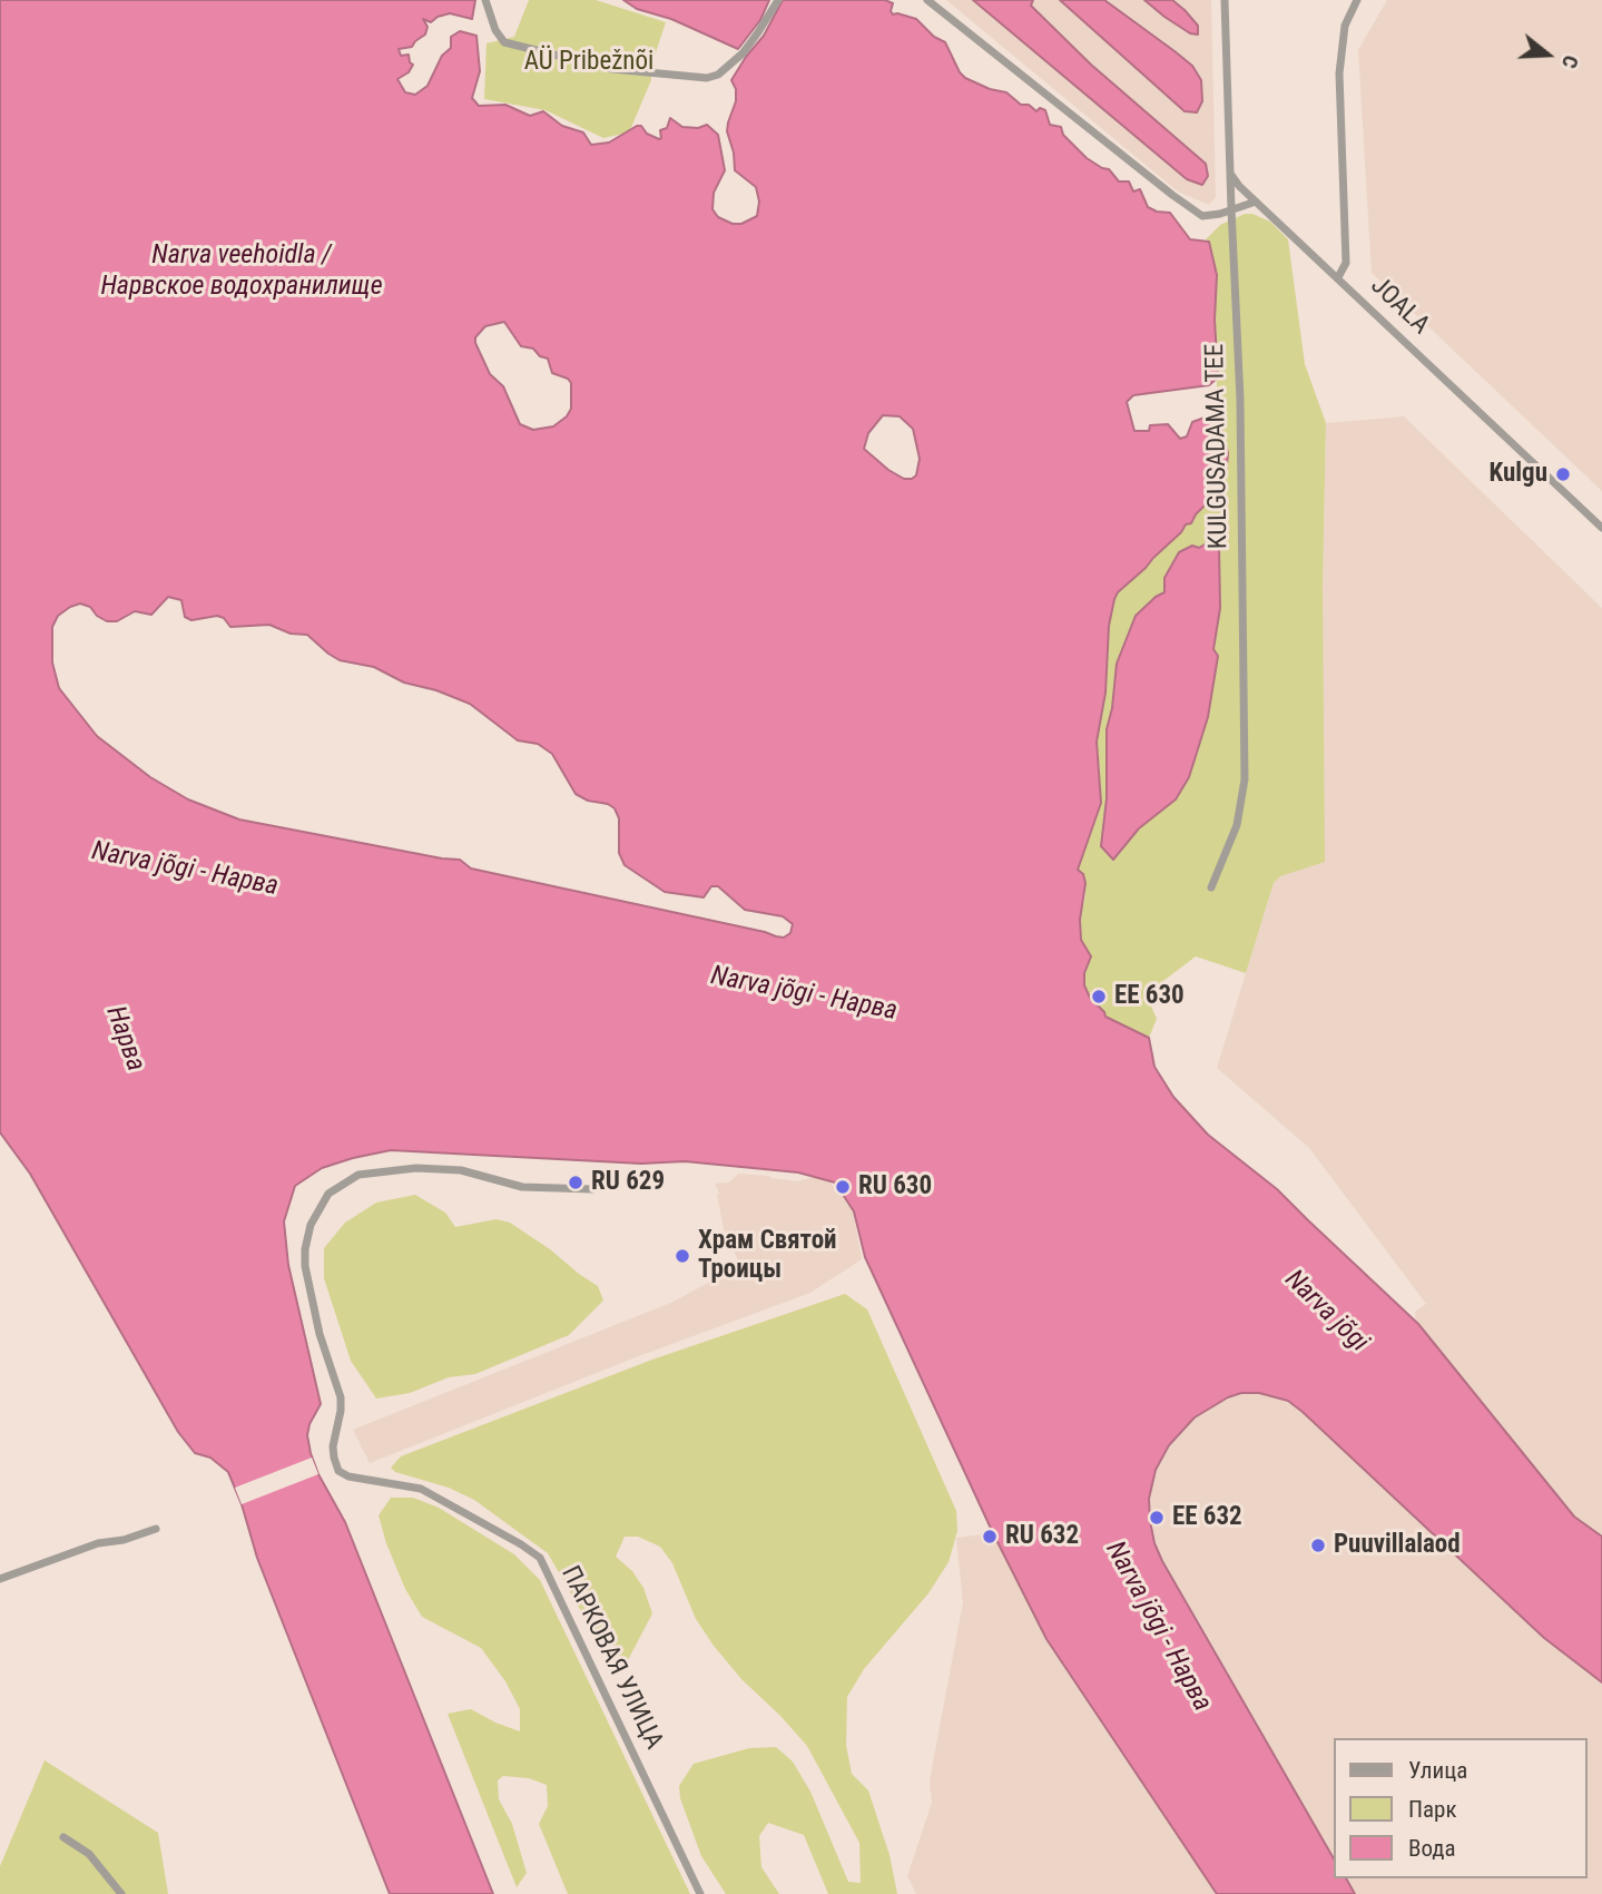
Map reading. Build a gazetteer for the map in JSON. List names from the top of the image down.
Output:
{
  "streets": {
    "street": ["JOALA", "KULGUSADAMA TEE", "ПАРКОВАЯ УЛИЦА"]
  },
  "water": [
    "Narva veehoidla / Нарвское водохранилище",
    "Narva jõgi - Нарва",
    "Нарва",
    "Narva jõgi"
  ],
  "parks": ["AÜ Pribežnõi"],
  "places": [
    "Kulgu",
    "EE 630",
    "RU 629",
    "RU 630",
    "Храм Святой Троицы",
    "EE 632",
    "RU 632",
    "Puuvillalaod"
  ],
  "legend": ["Улица", "Парк", "Вода"],
  "north": "right"
}
